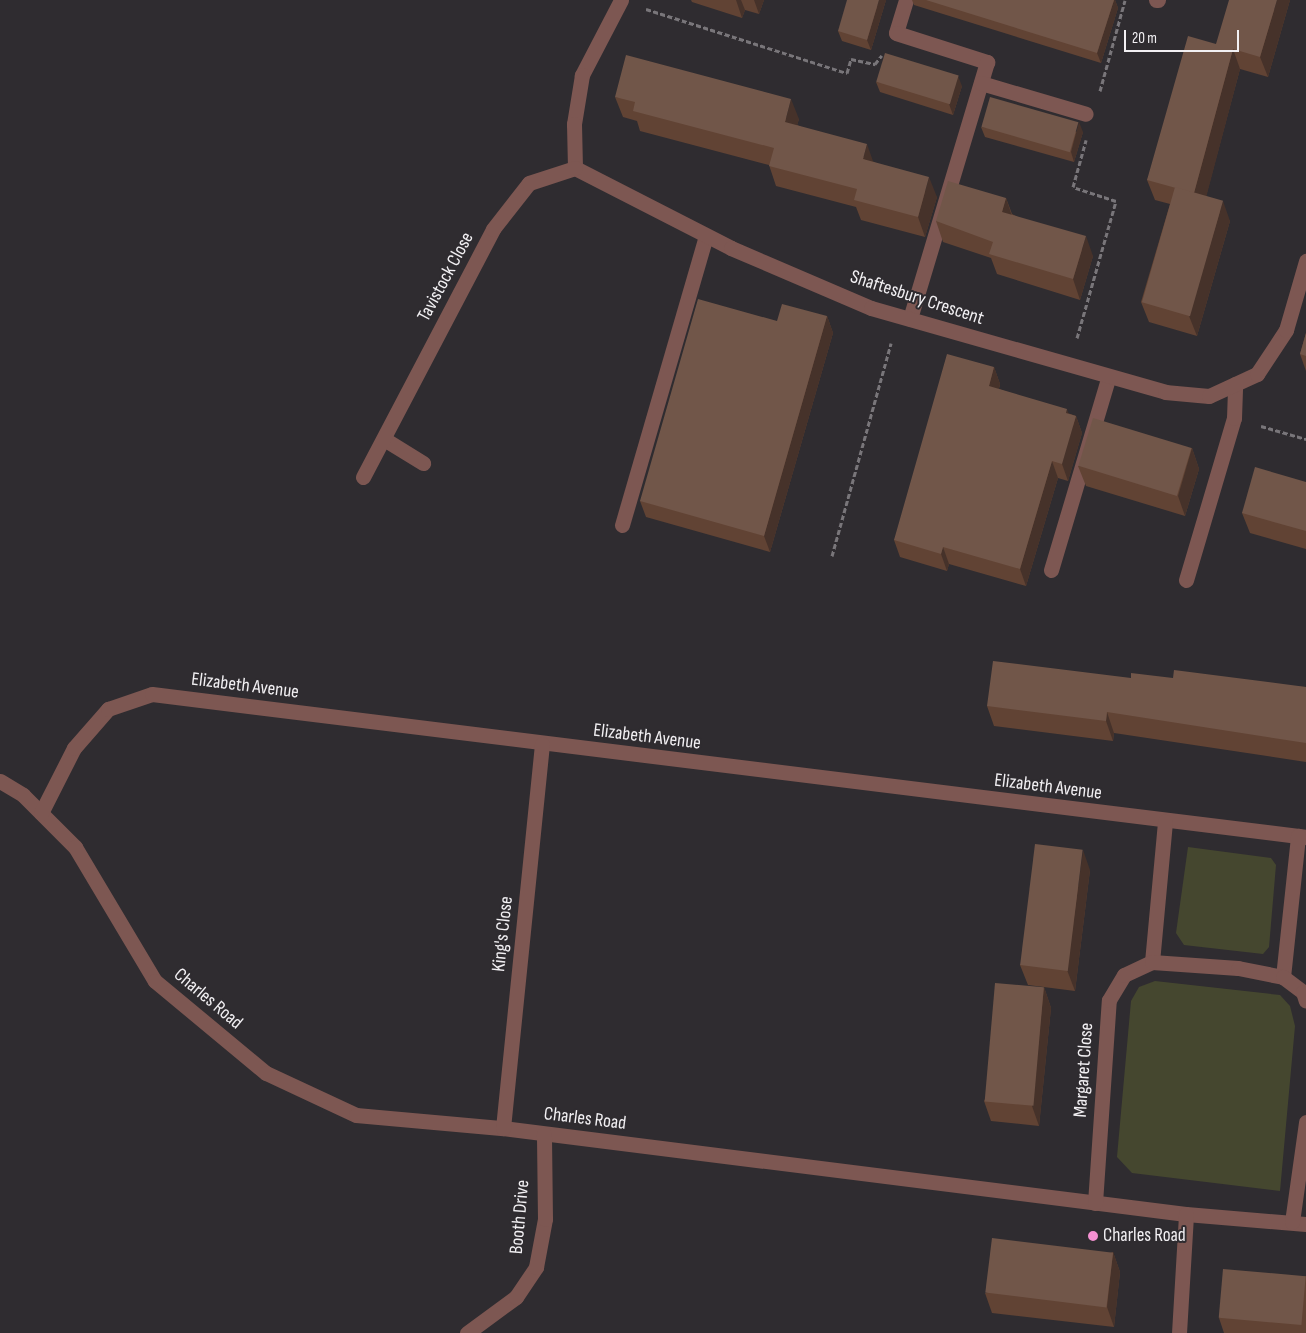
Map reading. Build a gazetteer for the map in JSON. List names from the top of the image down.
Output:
{
  "streets": {
    "street": [
      "Tavistock Close",
      "Shaftesbury Crescent",
      "Elizabeth Avenue",
      "King's Close",
      "Charles Road",
      "Margaret Close",
      "Booth Drive"
    ]
  },
  "crossings": [
    ["Tavistock Close", "Shaftesbury Crescent"],
    ["Elizabeth Avenue", "King's Close"],
    ["Elizabeth Avenue", "Charles Road"],
    ["King's Close", "Charles Road"],
    ["Charles Road", "Margaret Close"],
    ["Charles Road", "Booth Drive"]
  ],
  "places": ["Charles Road"],
  "scale_bar": "20 m"
}
